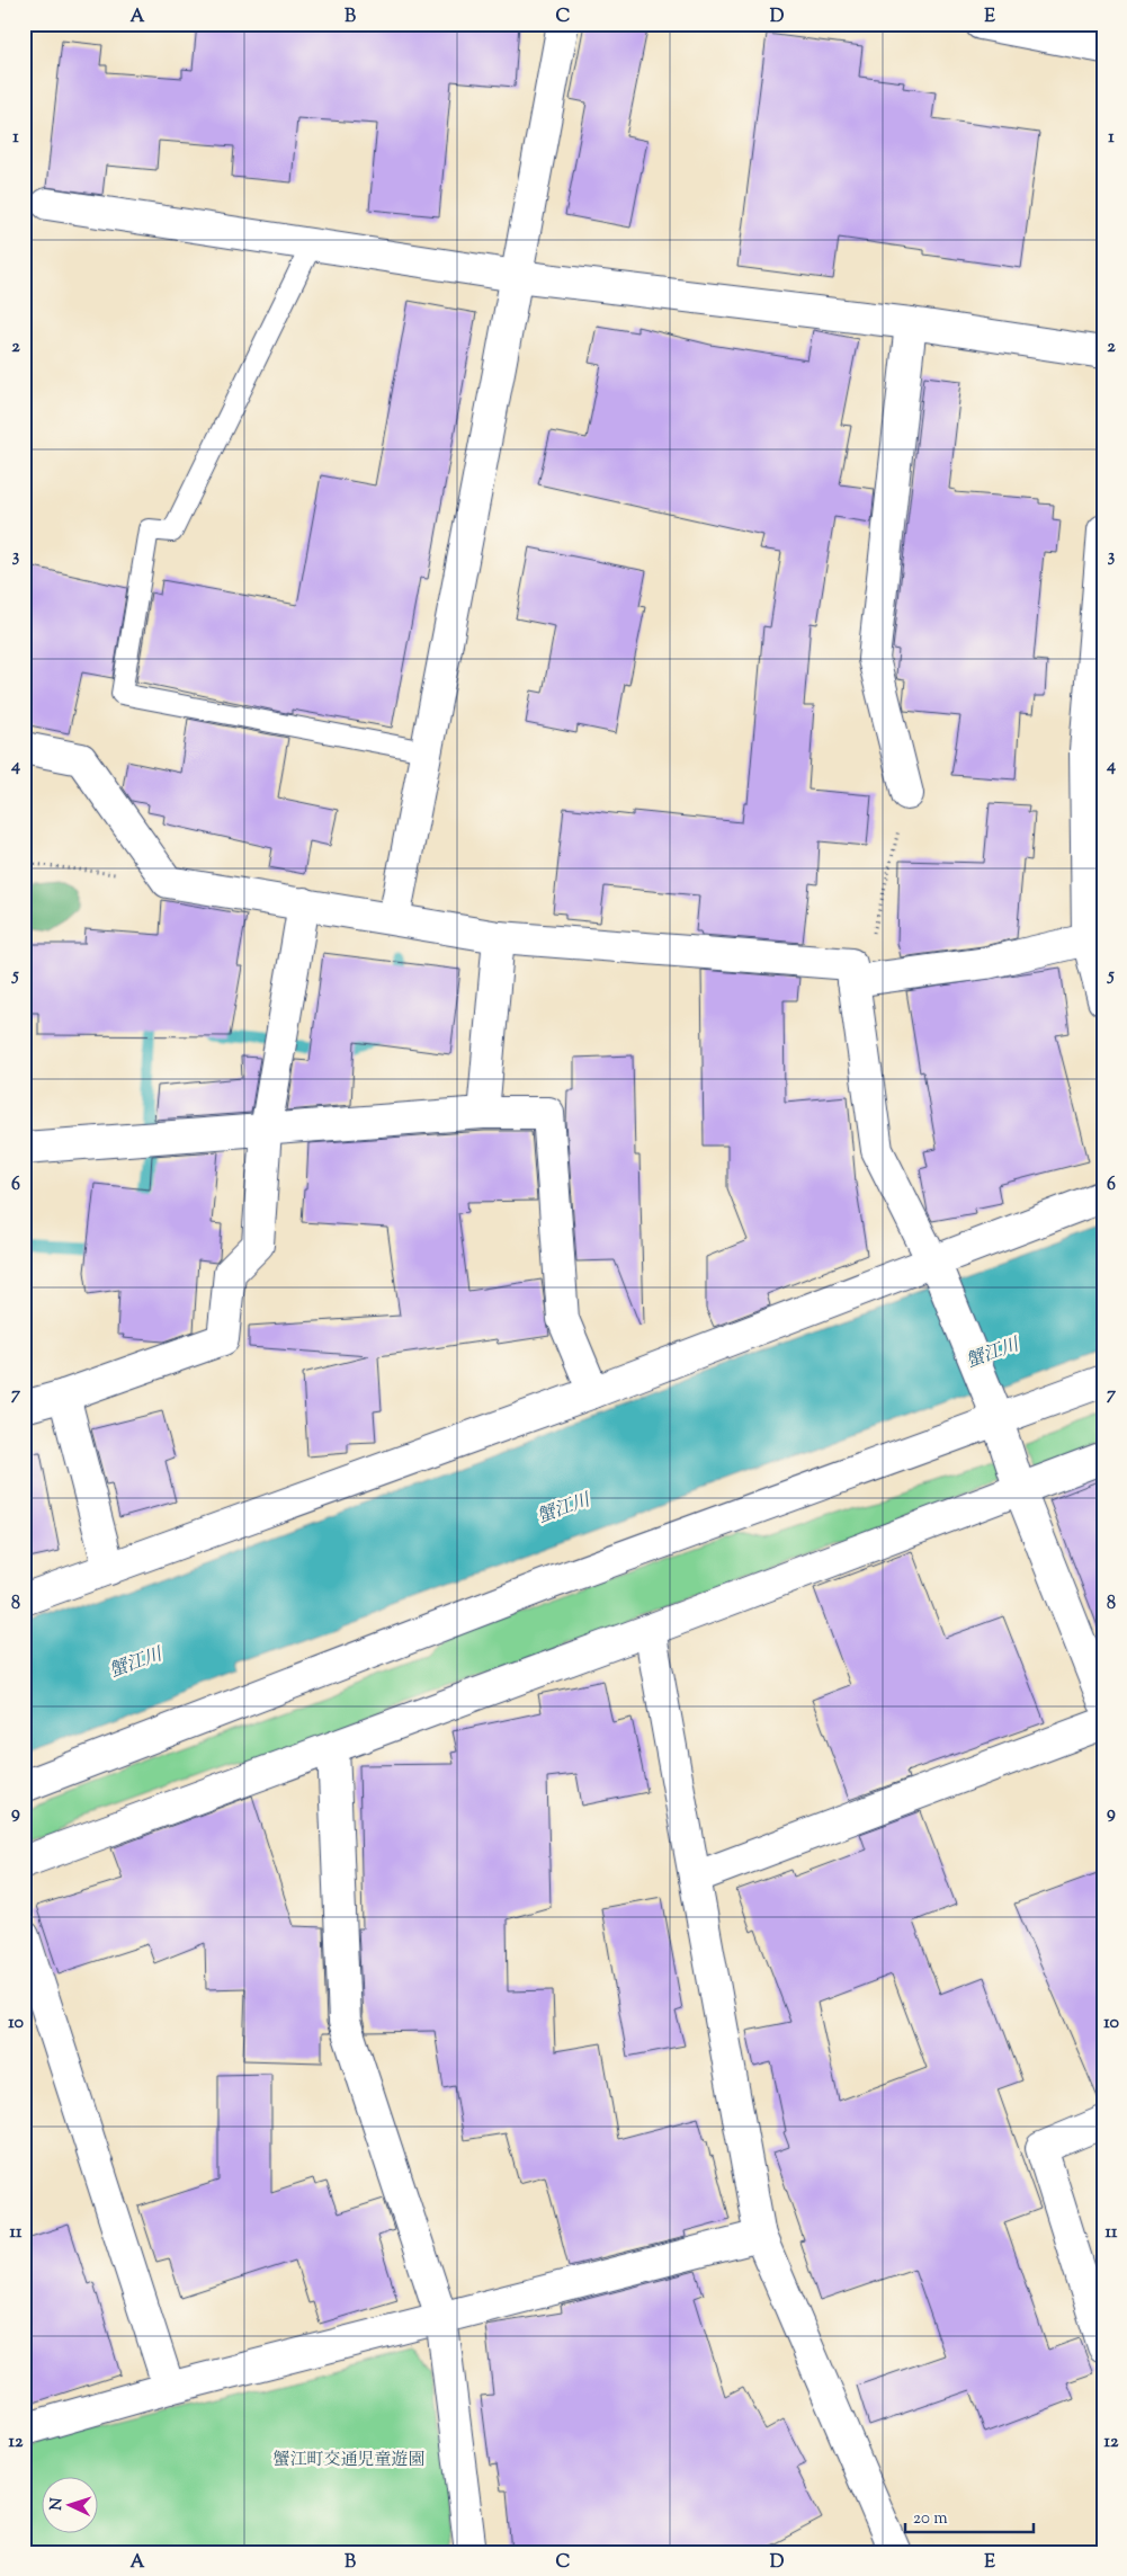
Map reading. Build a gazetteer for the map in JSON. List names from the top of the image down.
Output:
{
  "water": ["蟹江川"],
  "parks": ["蟹江町交通児童遊園"],
  "scale_bar": "20 m",
  "north": "left",
  "grid": {
    "columns": [
      "A",
      "B",
      "C",
      "D",
      "E"
    ],
    "rows": [
      "1",
      "2",
      "3",
      "4",
      "5",
      "6",
      "7",
      "8",
      "9",
      "10",
      "11",
      "12"
    ]
  }
}
